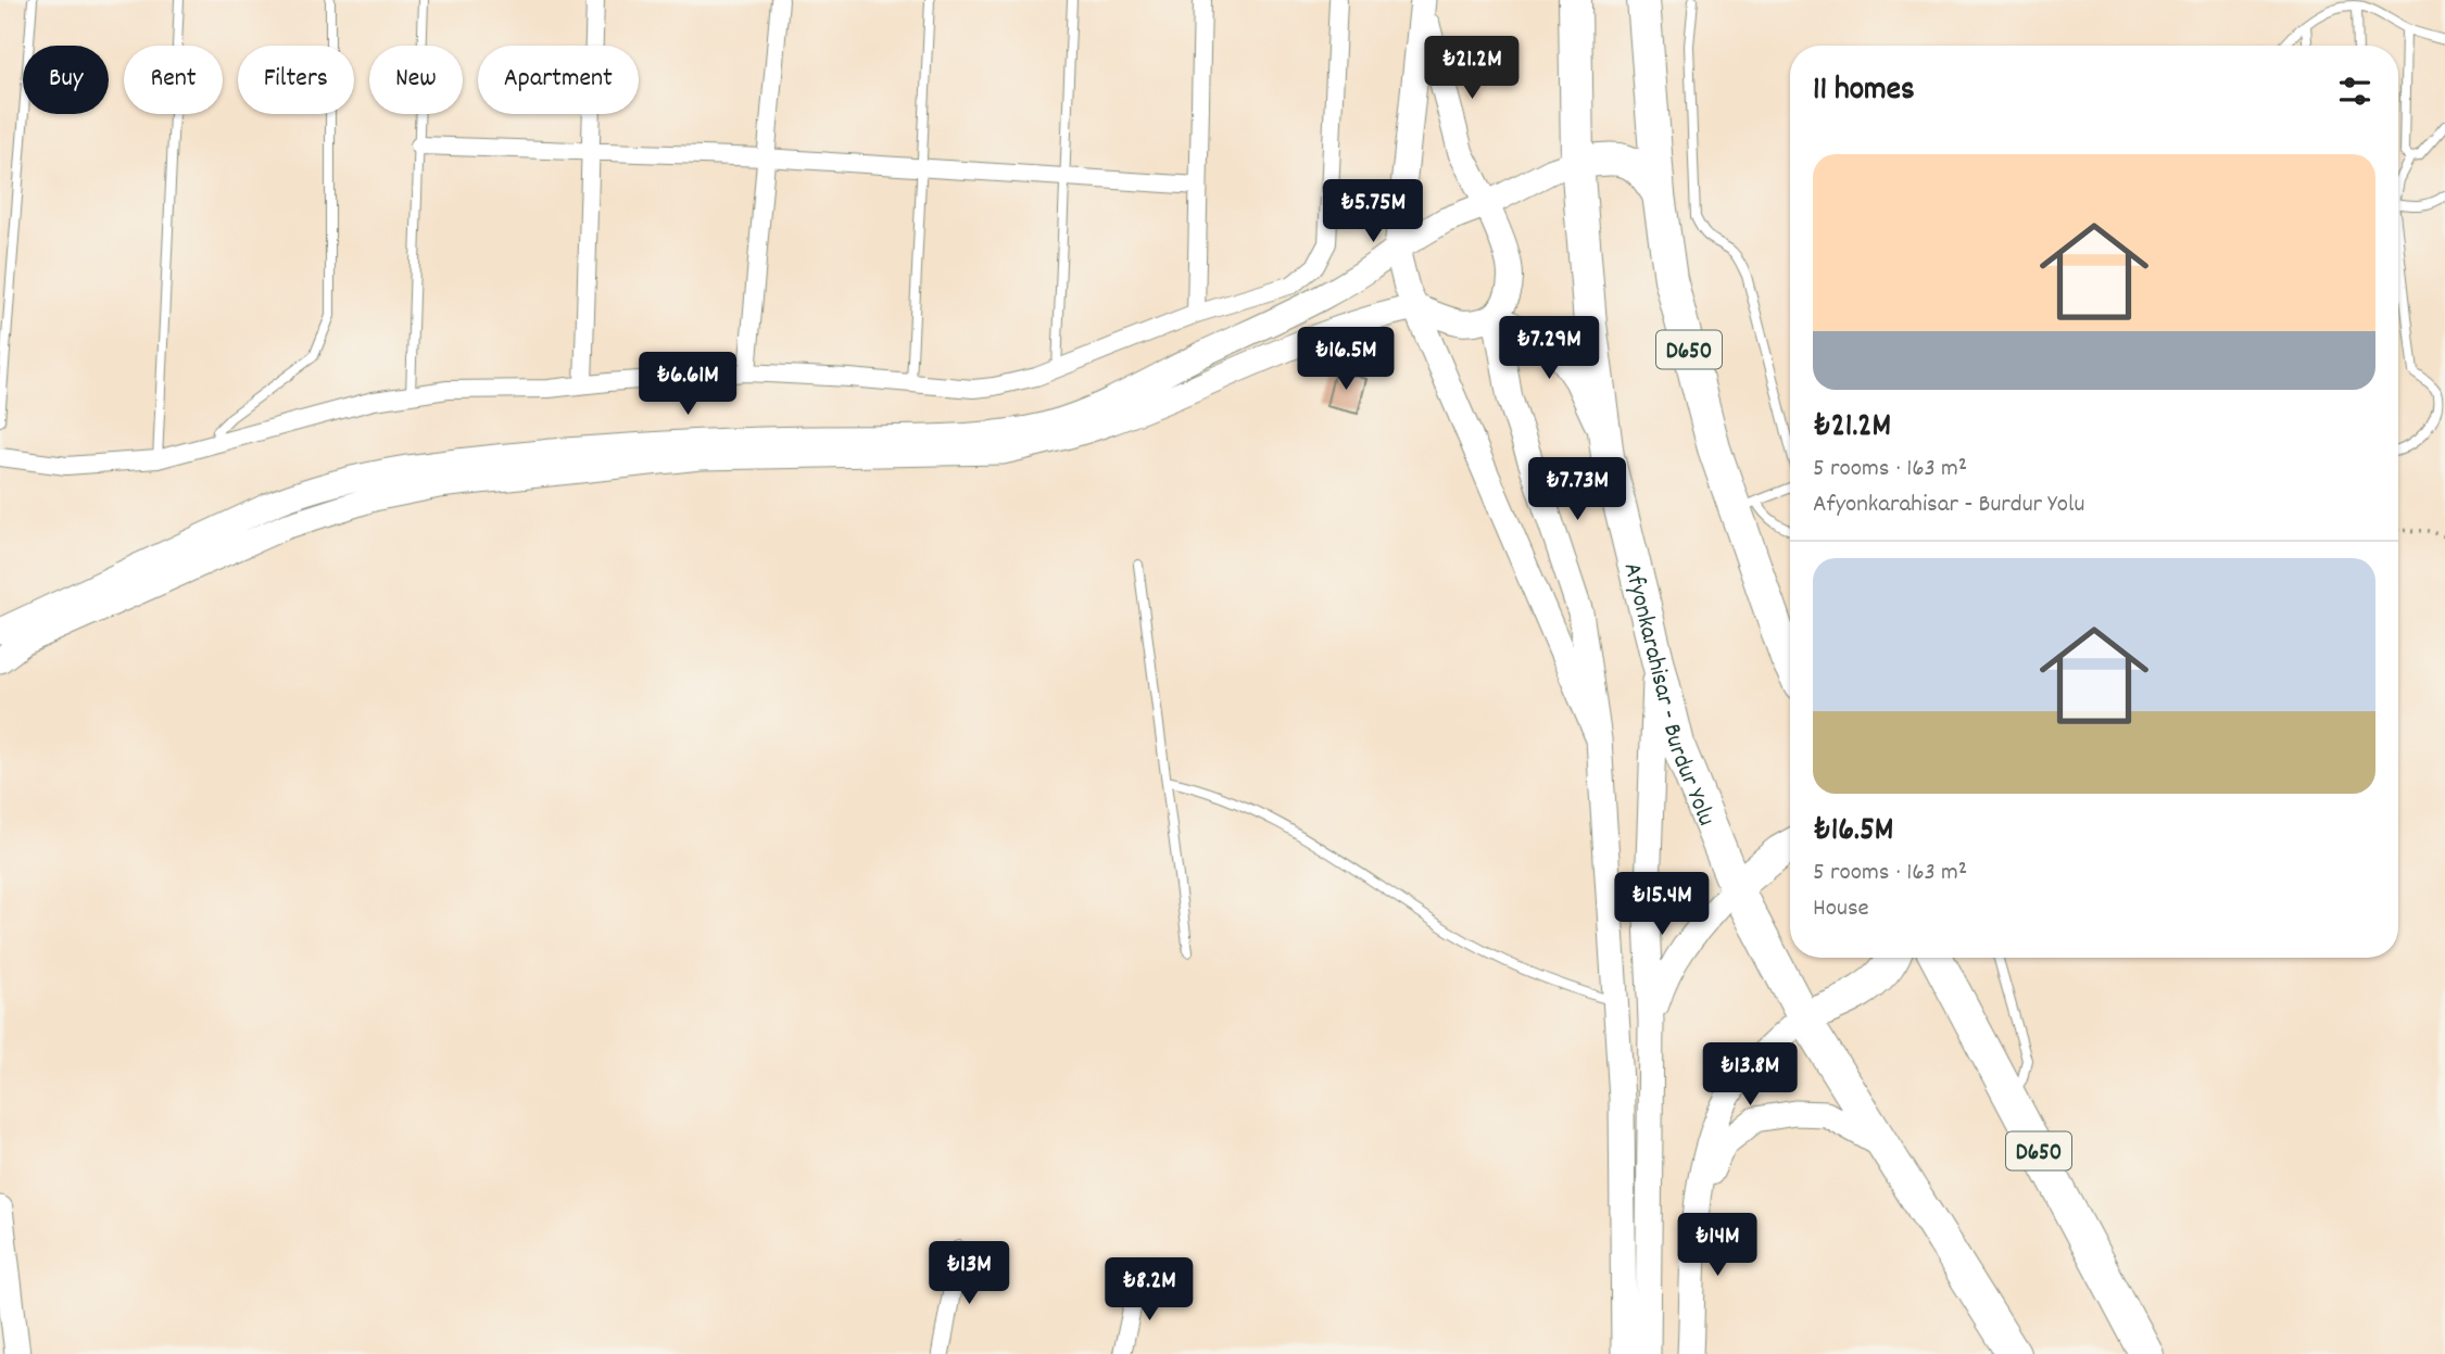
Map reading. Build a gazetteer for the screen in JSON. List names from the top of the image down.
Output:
{
  "streets": {
    "highway": ["D650", "Afyonkarahisar - Burdur Yolu"]
  },
  "page": {
    "price": [
      "₺21.2M",
      "₺5.75M",
      "₺7.29M",
      "₺16.5M",
      "₺6.61M",
      "₺7.73M",
      "₺15.4M",
      "₺13.8M",
      "₺14M",
      "₺13M",
      "₺8.2M"
    ],
    "chip": [
      "Buy",
      "Rent",
      "Filters",
      "New",
      "Apartment"
    ],
    "heading": "11 homes",
    "list": [
      {
        "name": "₺21.2M",
        "note": "5 rooms · 163 m² · Afyonkarahisar - Burdur Yolu"
      },
      {
        "name": "₺16.5M",
        "note": "5 rooms · 163 m² · House"
      }
    ]
  }
}
